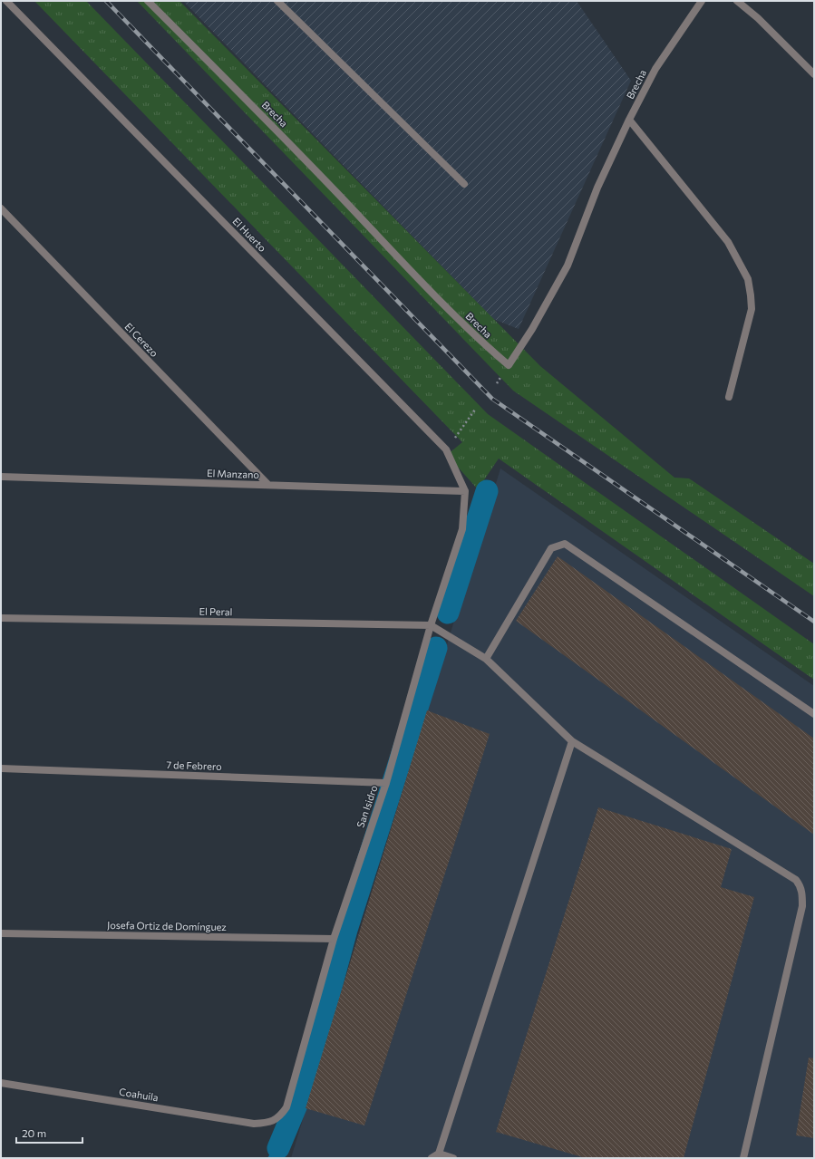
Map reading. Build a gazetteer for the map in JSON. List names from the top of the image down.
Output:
{
  "streets": {
    "street": [
      "Brecha",
      "El Huerto",
      "El Cerezo",
      "El Manzano",
      "El Peral",
      "7 de Febrero",
      "San Isidro",
      "Josefa Ortiz de Domínguez",
      "Coahuila"
    ]
  },
  "crossings": [
    ["El Huerto", "El Manzano"],
    ["El Huerto", "San Isidro"],
    ["El Cerezo", "El Manzano"],
    ["El Manzano", "San Isidro"],
    ["El Peral", "San Isidro"],
    ["7 de Febrero", "San Isidro"],
    ["San Isidro", "Josefa Ortiz de Domínguez"],
    ["San Isidro", "Coahuila"]
  ],
  "scale_bar": "20 m"
}
